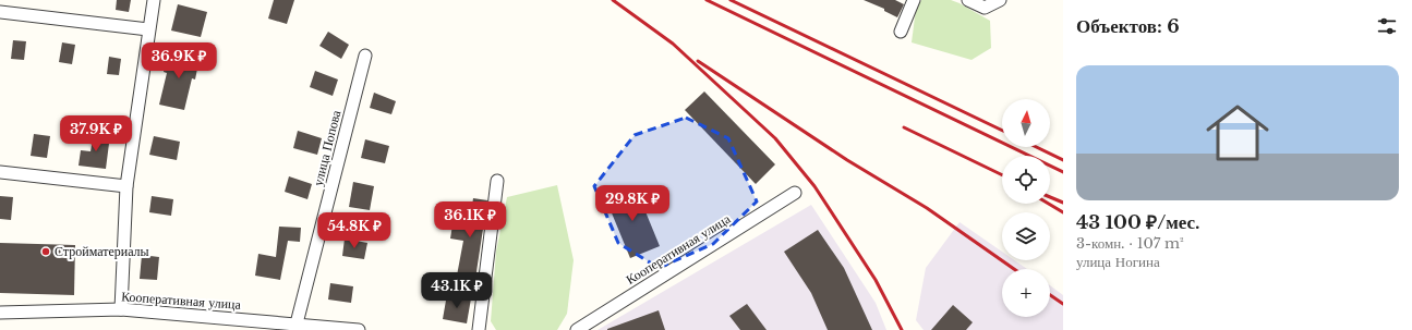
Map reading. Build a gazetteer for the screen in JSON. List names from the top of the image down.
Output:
{
  "streets": {
    "street": ["улица Попова", "Кооперативная улица"]
  },
  "crossings": [
    ["улица Попова", "Кооперативная улица"]
  ],
  "places": ["Стройматериалы"],
  "north": "top",
  "page": {
    "heading": "Объектов: 6",
    "price": [
      "36.9K ₽",
      "37.9K ₽",
      "29.8K ₽",
      "36.1K ₽",
      "54.8K ₽",
      "43.1K ₽"
    ],
    "list": [
      {
        "name": "43 100 ₽/мес.",
        "note": "3-комн. · 107 m² · улица Ногина"
      }
    ],
    "map_buttons": "+"
  }
}
